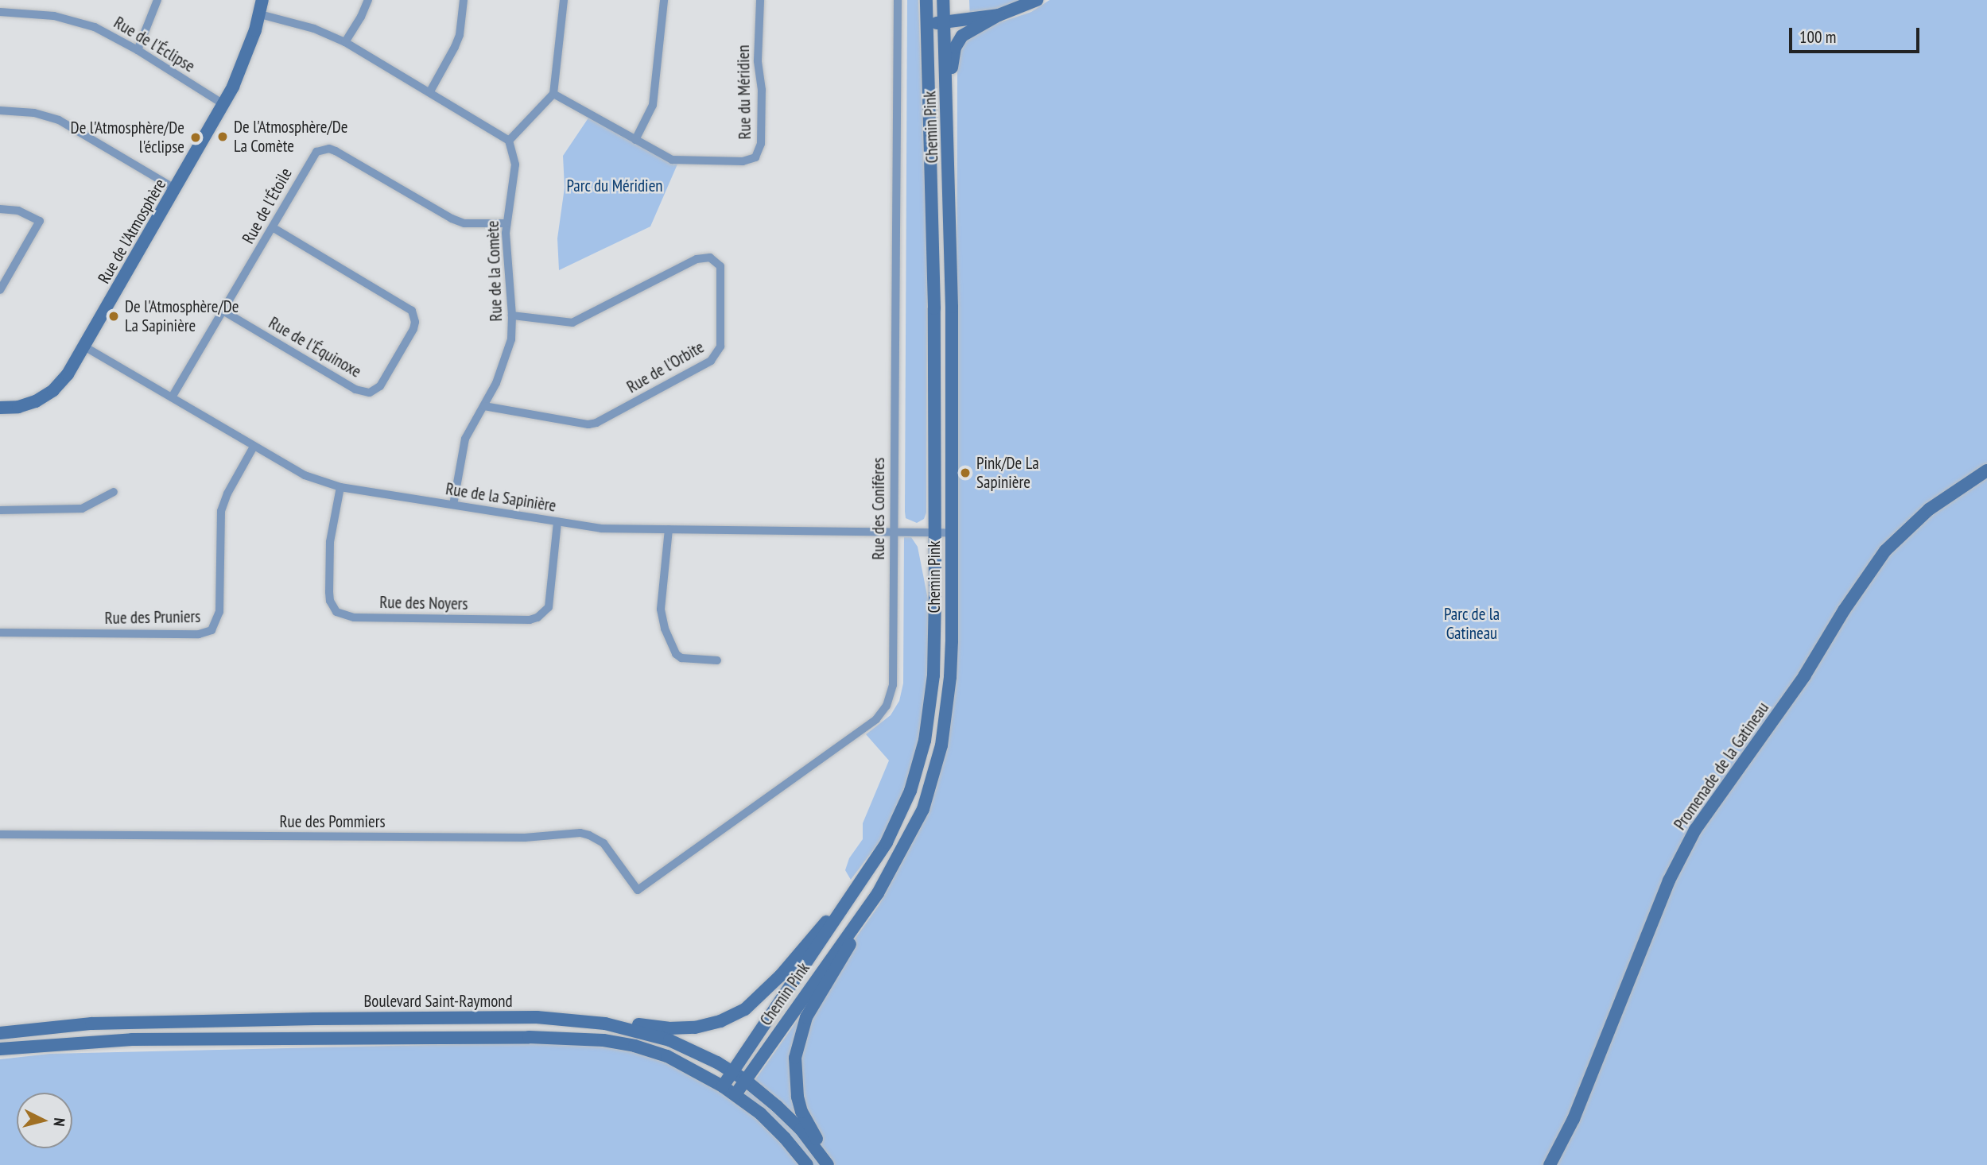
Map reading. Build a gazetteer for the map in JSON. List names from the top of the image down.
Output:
{
  "streets": {
    "main road": [
      "Chemin Pink",
      "Rue de l'Atmosphère",
      "Promenade de la Gatineau",
      "Boulevard Saint-Raymond"
    ],
    "street": [
      "Rue de l'Éclipse",
      "Rue du Méridien",
      "Rue de l'Étoile",
      "Rue de la Comète",
      "Rue de l'Équinoxe",
      "Rue de l'Orbite",
      "Rue de la Sapinière",
      "Rue des Conifères",
      "Rue des Noyers",
      "Rue des Pruniers",
      "Rue des Pommiers"
    ]
  },
  "crossings": [
    ["Rue de l'Éclipse", "Rue de l'Atmosphère"],
    ["Chemin Pink", "Rue de la Sapinière"],
    ["Chemin Pink", "Boulevard Saint-Raymond"],
    ["Rue de l'Étoile", "Rue de la Comète"],
    ["Rue de l'Étoile", "Rue de l'Équinoxe"],
    ["Rue de l'Étoile", "Rue de la Sapinière"],
    ["Rue de l'Atmosphère", "Rue de la Sapinière"],
    ["Rue de la Comète", "Rue de l'Orbite"],
    ["Rue de la Comète", "Rue de la Sapinière"],
    ["Rue de la Sapinière", "Rue des Conifères"],
    ["Rue de la Sapinière", "Rue des Noyers"],
    ["Rue de la Sapinière", "Rue des Pruniers"],
    ["Rue des Conifères", "Rue des Pommiers"]
  ],
  "parks": ["Parc du Méridien", "Parc de la Gatineau"],
  "places": [
    "De l'Atmosphère/De La Comète",
    "De l'Atmosphère/De l'éclipse",
    "De l'Atmosphère/De La Sapinière",
    "Pink/De La Sapinière"
  ],
  "scale_bar": "100 m",
  "north": "right"
}
